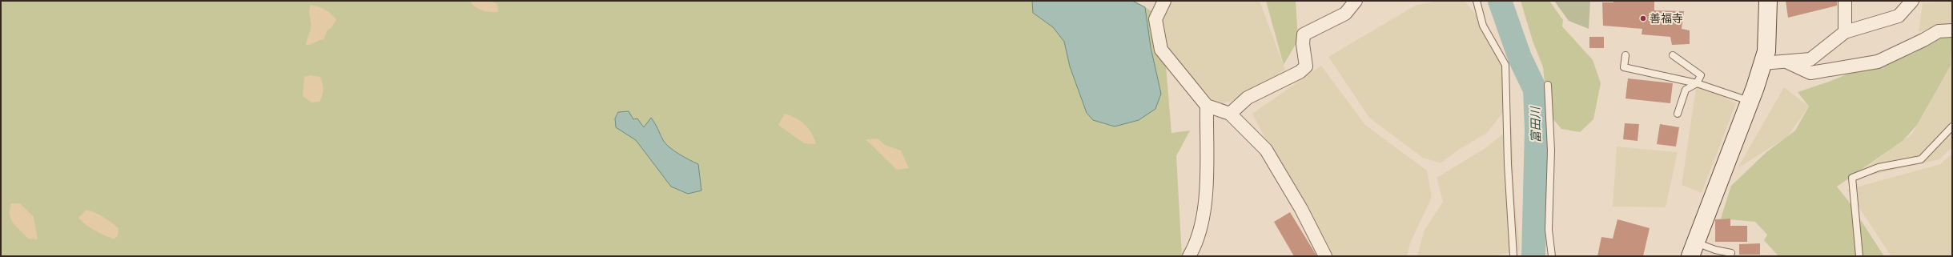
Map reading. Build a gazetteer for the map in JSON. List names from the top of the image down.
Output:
{
  "water": ["富田川"],
  "places": ["善福寺"]
}
